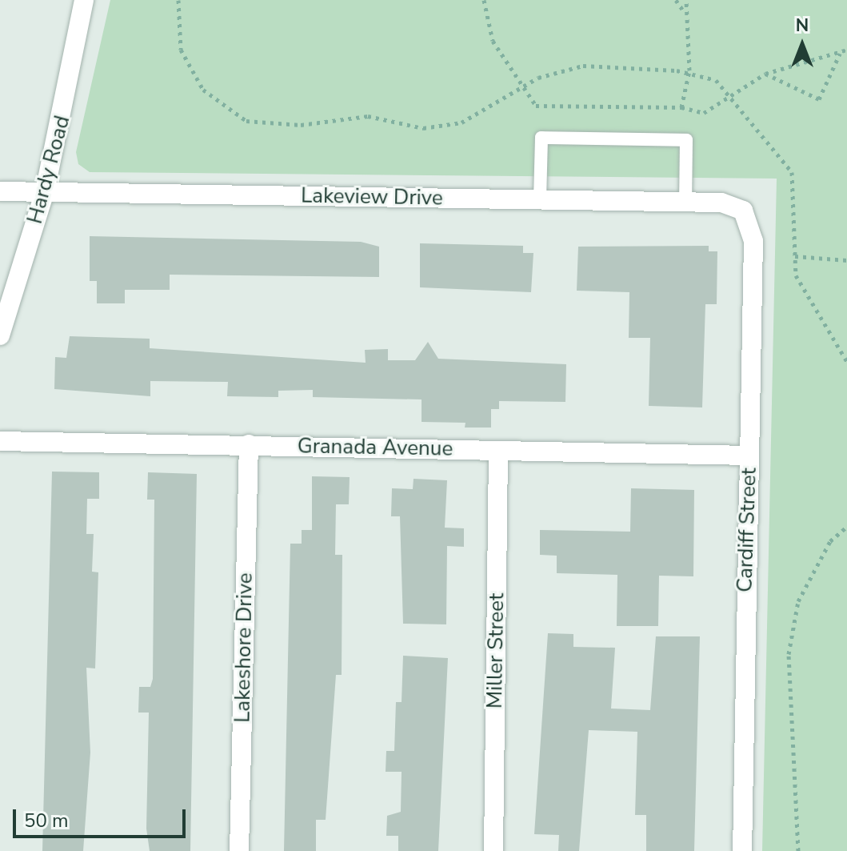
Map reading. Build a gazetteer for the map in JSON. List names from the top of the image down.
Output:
{
  "streets": {
    "street": [
      "Hardy Road",
      "Lakeview Drive",
      "Granada Avenue",
      "Cardiff Street",
      "Lakeshore Drive",
      "Miller Street"
    ]
  },
  "crossings": [
    ["Hardy Road", "Lakeview Drive"],
    ["Lakeview Drive", "Cardiff Street"],
    ["Granada Avenue", "Cardiff Street"],
    ["Granada Avenue", "Lakeshore Drive"],
    ["Granada Avenue", "Miller Street"]
  ],
  "scale_bar": "50 m",
  "north": "top"
}
